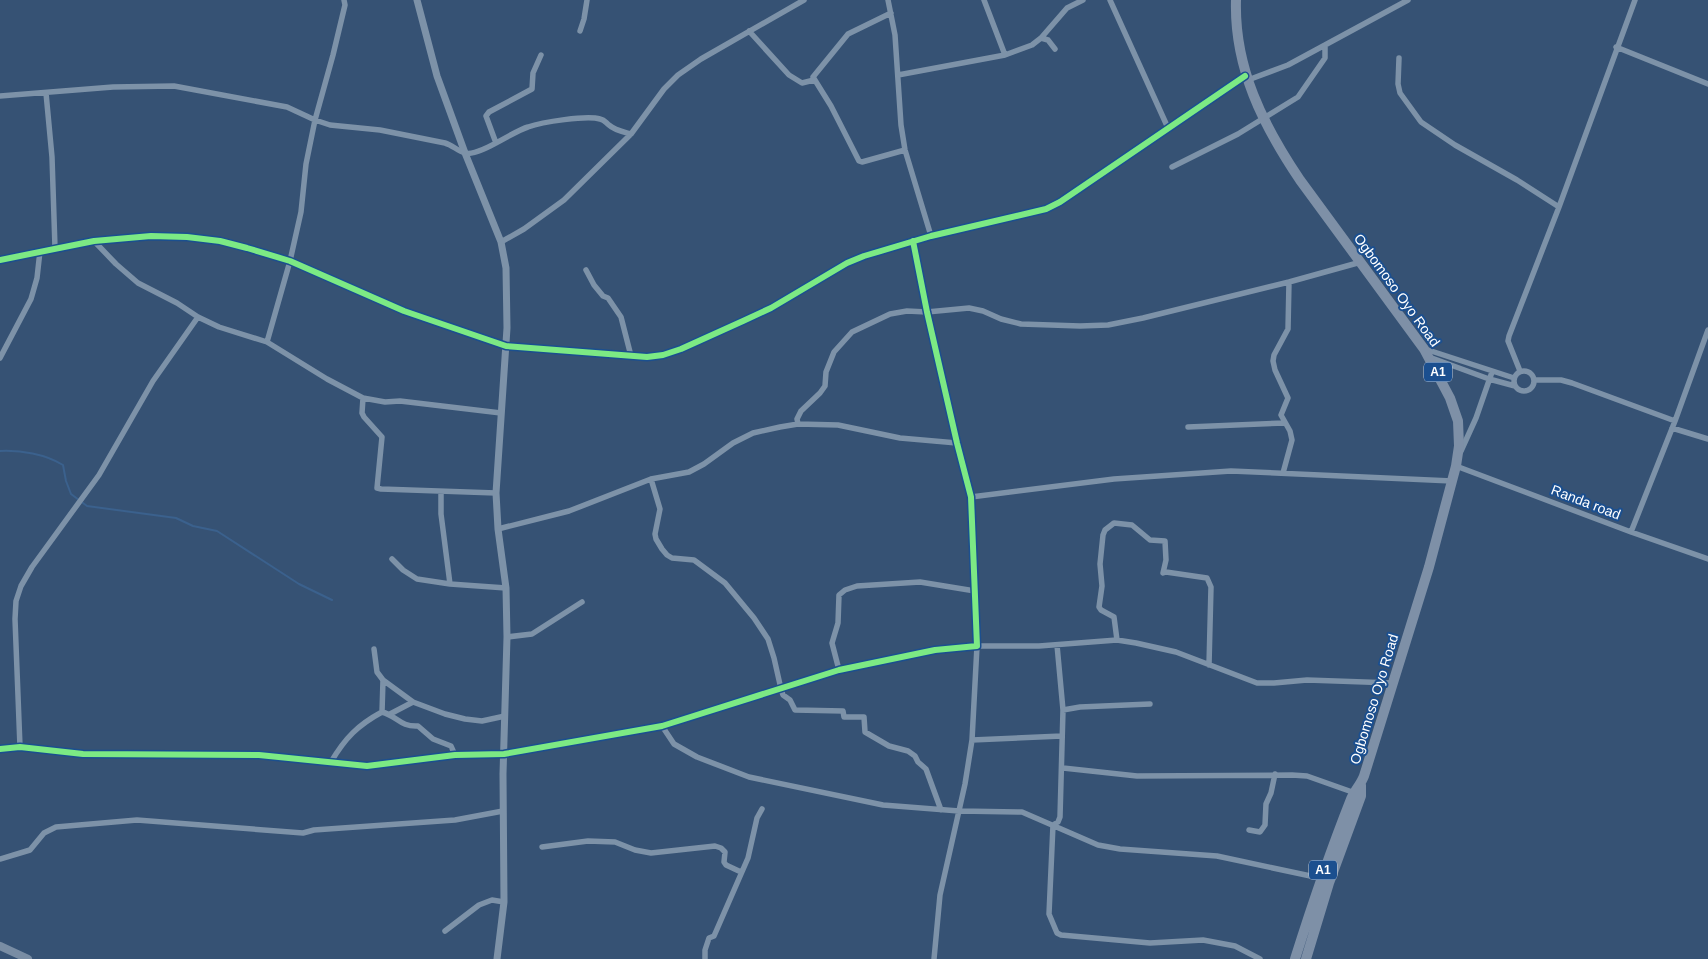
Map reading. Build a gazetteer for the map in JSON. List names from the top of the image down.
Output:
{
  "streets": {
    "highway": ["Ogbomoso Oyo Road", "A1"],
    "street": ["Randa road"]
  },
  "crossings": [
    ["Ogbomoso Oyo Road", "Randa road"]
  ]
}
